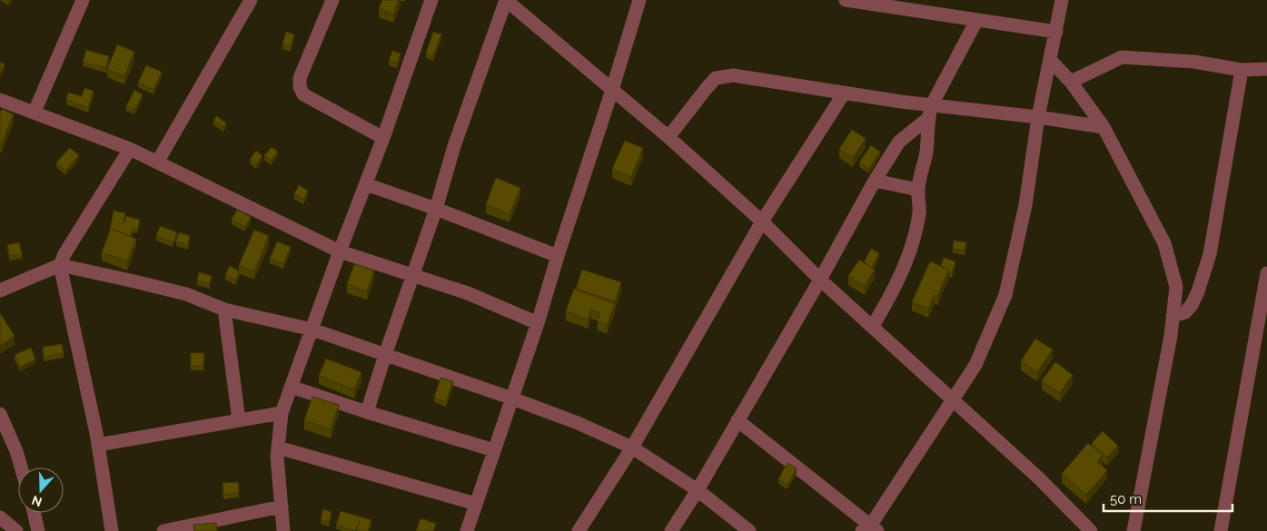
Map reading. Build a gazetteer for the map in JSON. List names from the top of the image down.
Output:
{
  "scale_bar": "50 m",
  "north": "bottom"
}
